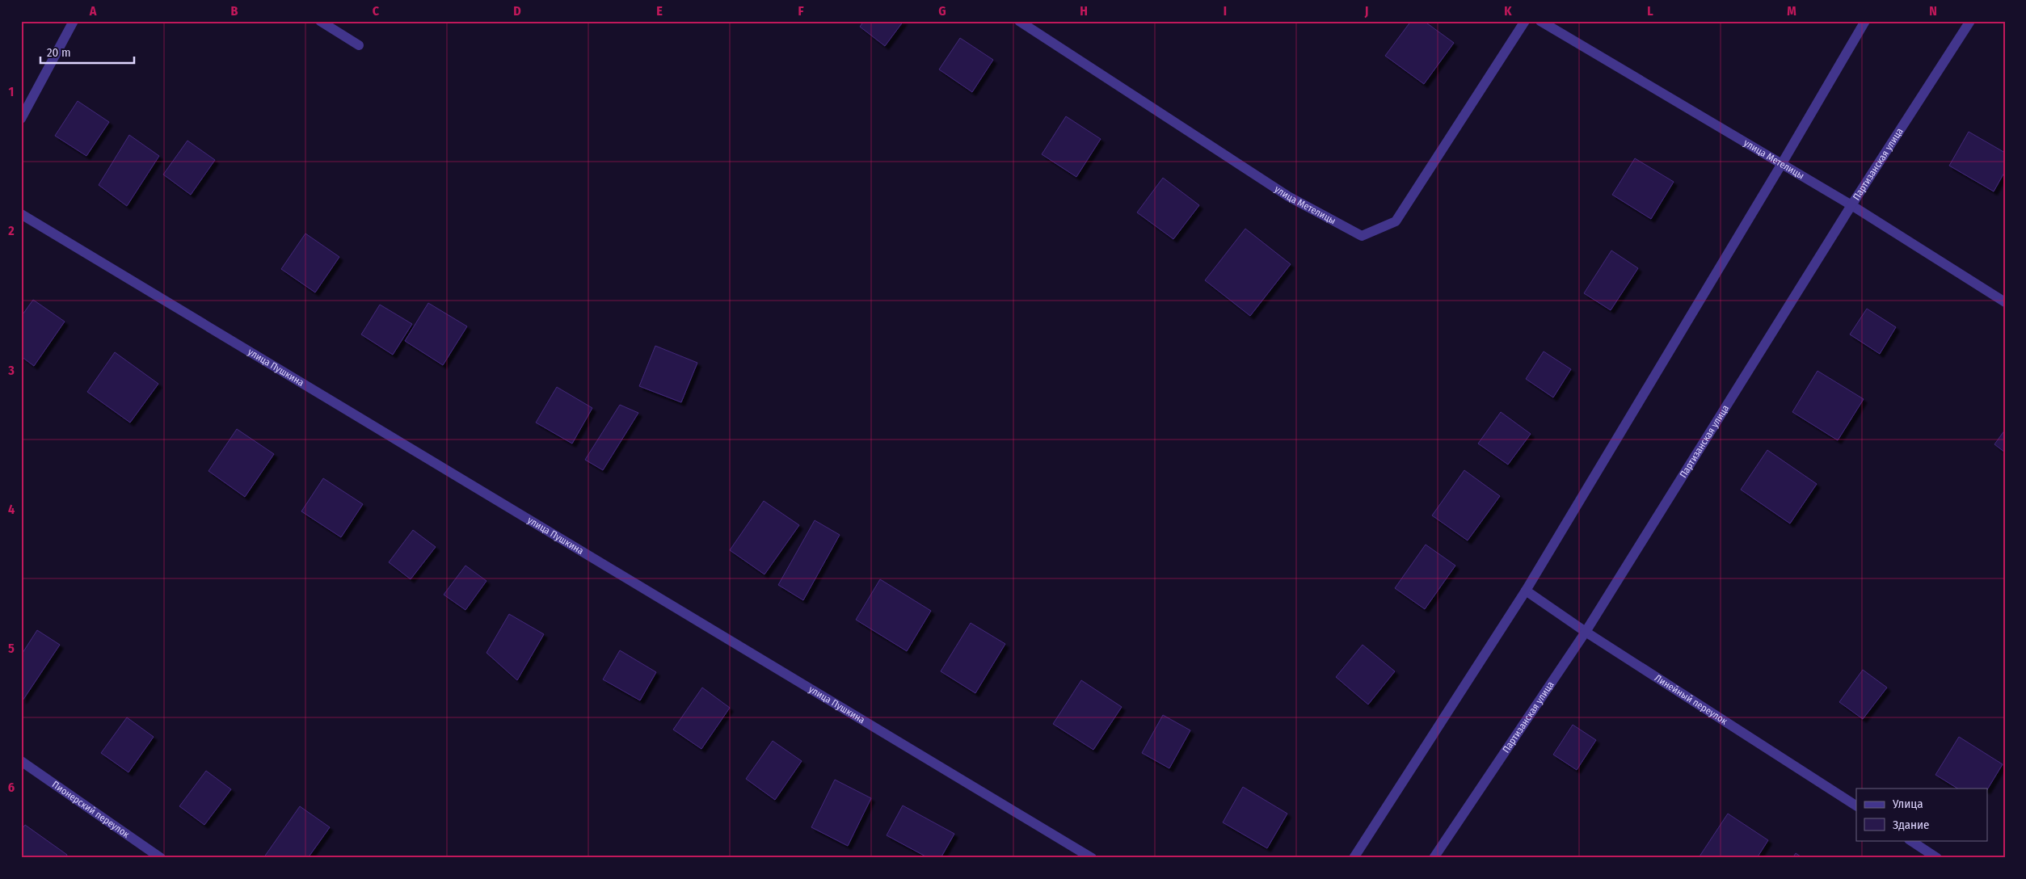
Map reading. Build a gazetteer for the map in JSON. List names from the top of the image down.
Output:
{
  "streets": {
    "street": [
      "улица Метелицы",
      "Партизанская улица",
      "улица Пушкина",
      "Линейный переулок",
      "Пионерский переулок"
    ]
  },
  "crossings": [
    ["улица Метелицы", "Партизанская улица"],
    ["Партизанская улица", "Линейный переулок"]
  ],
  "legend": ["Улица", "Здание"],
  "scale_bar": "20 m",
  "grid": {
    "columns": [
      "A",
      "B",
      "C",
      "D",
      "E",
      "F",
      "G",
      "H",
      "I",
      "J",
      "K",
      "L",
      "M",
      "N"
    ],
    "rows": [
      "1",
      "2",
      "3",
      "4",
      "5",
      "6"
    ]
  }
}
